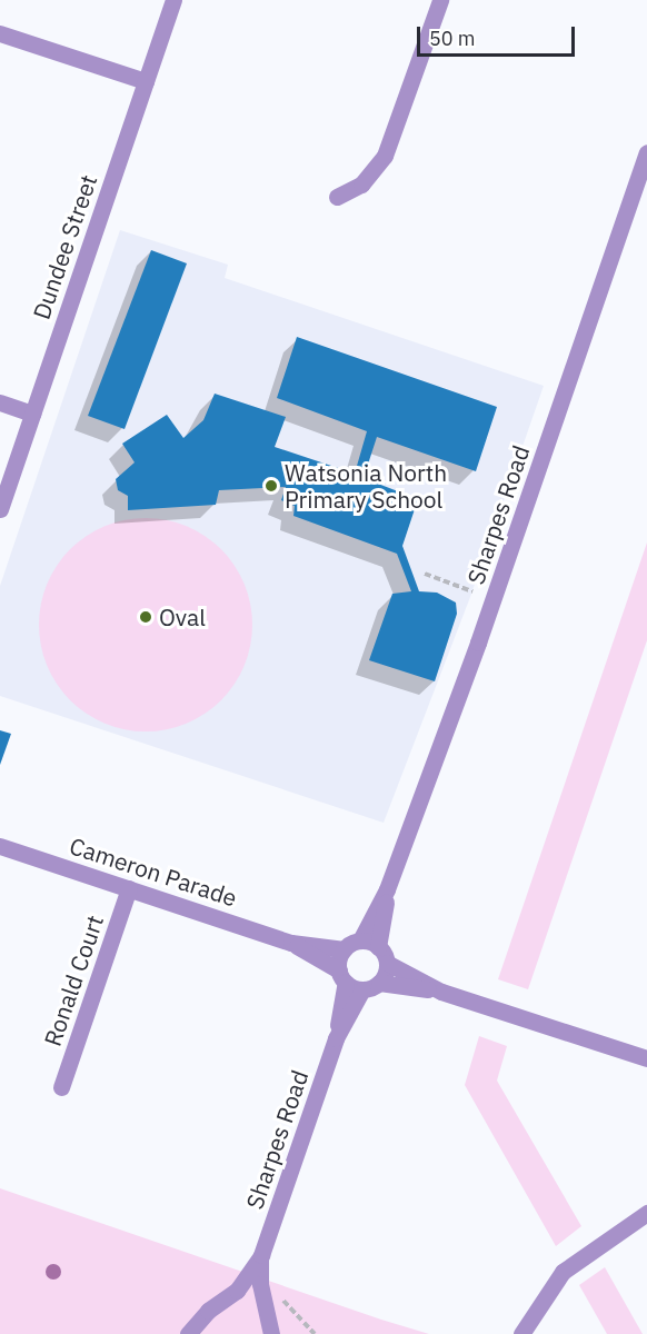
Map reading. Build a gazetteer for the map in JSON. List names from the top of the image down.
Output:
{
  "streets": {
    "street": [
      "Dundee Street",
      "Sharpes Road",
      "Cameron Parade",
      "Ronald Court"
    ]
  },
  "crossings": [
    ["Sharpes Road", "Cameron Parade"],
    ["Cameron Parade", "Ronald Court"]
  ],
  "places": ["Watsonia North Primary School", "Oval"],
  "scale_bar": "50 m"
}
